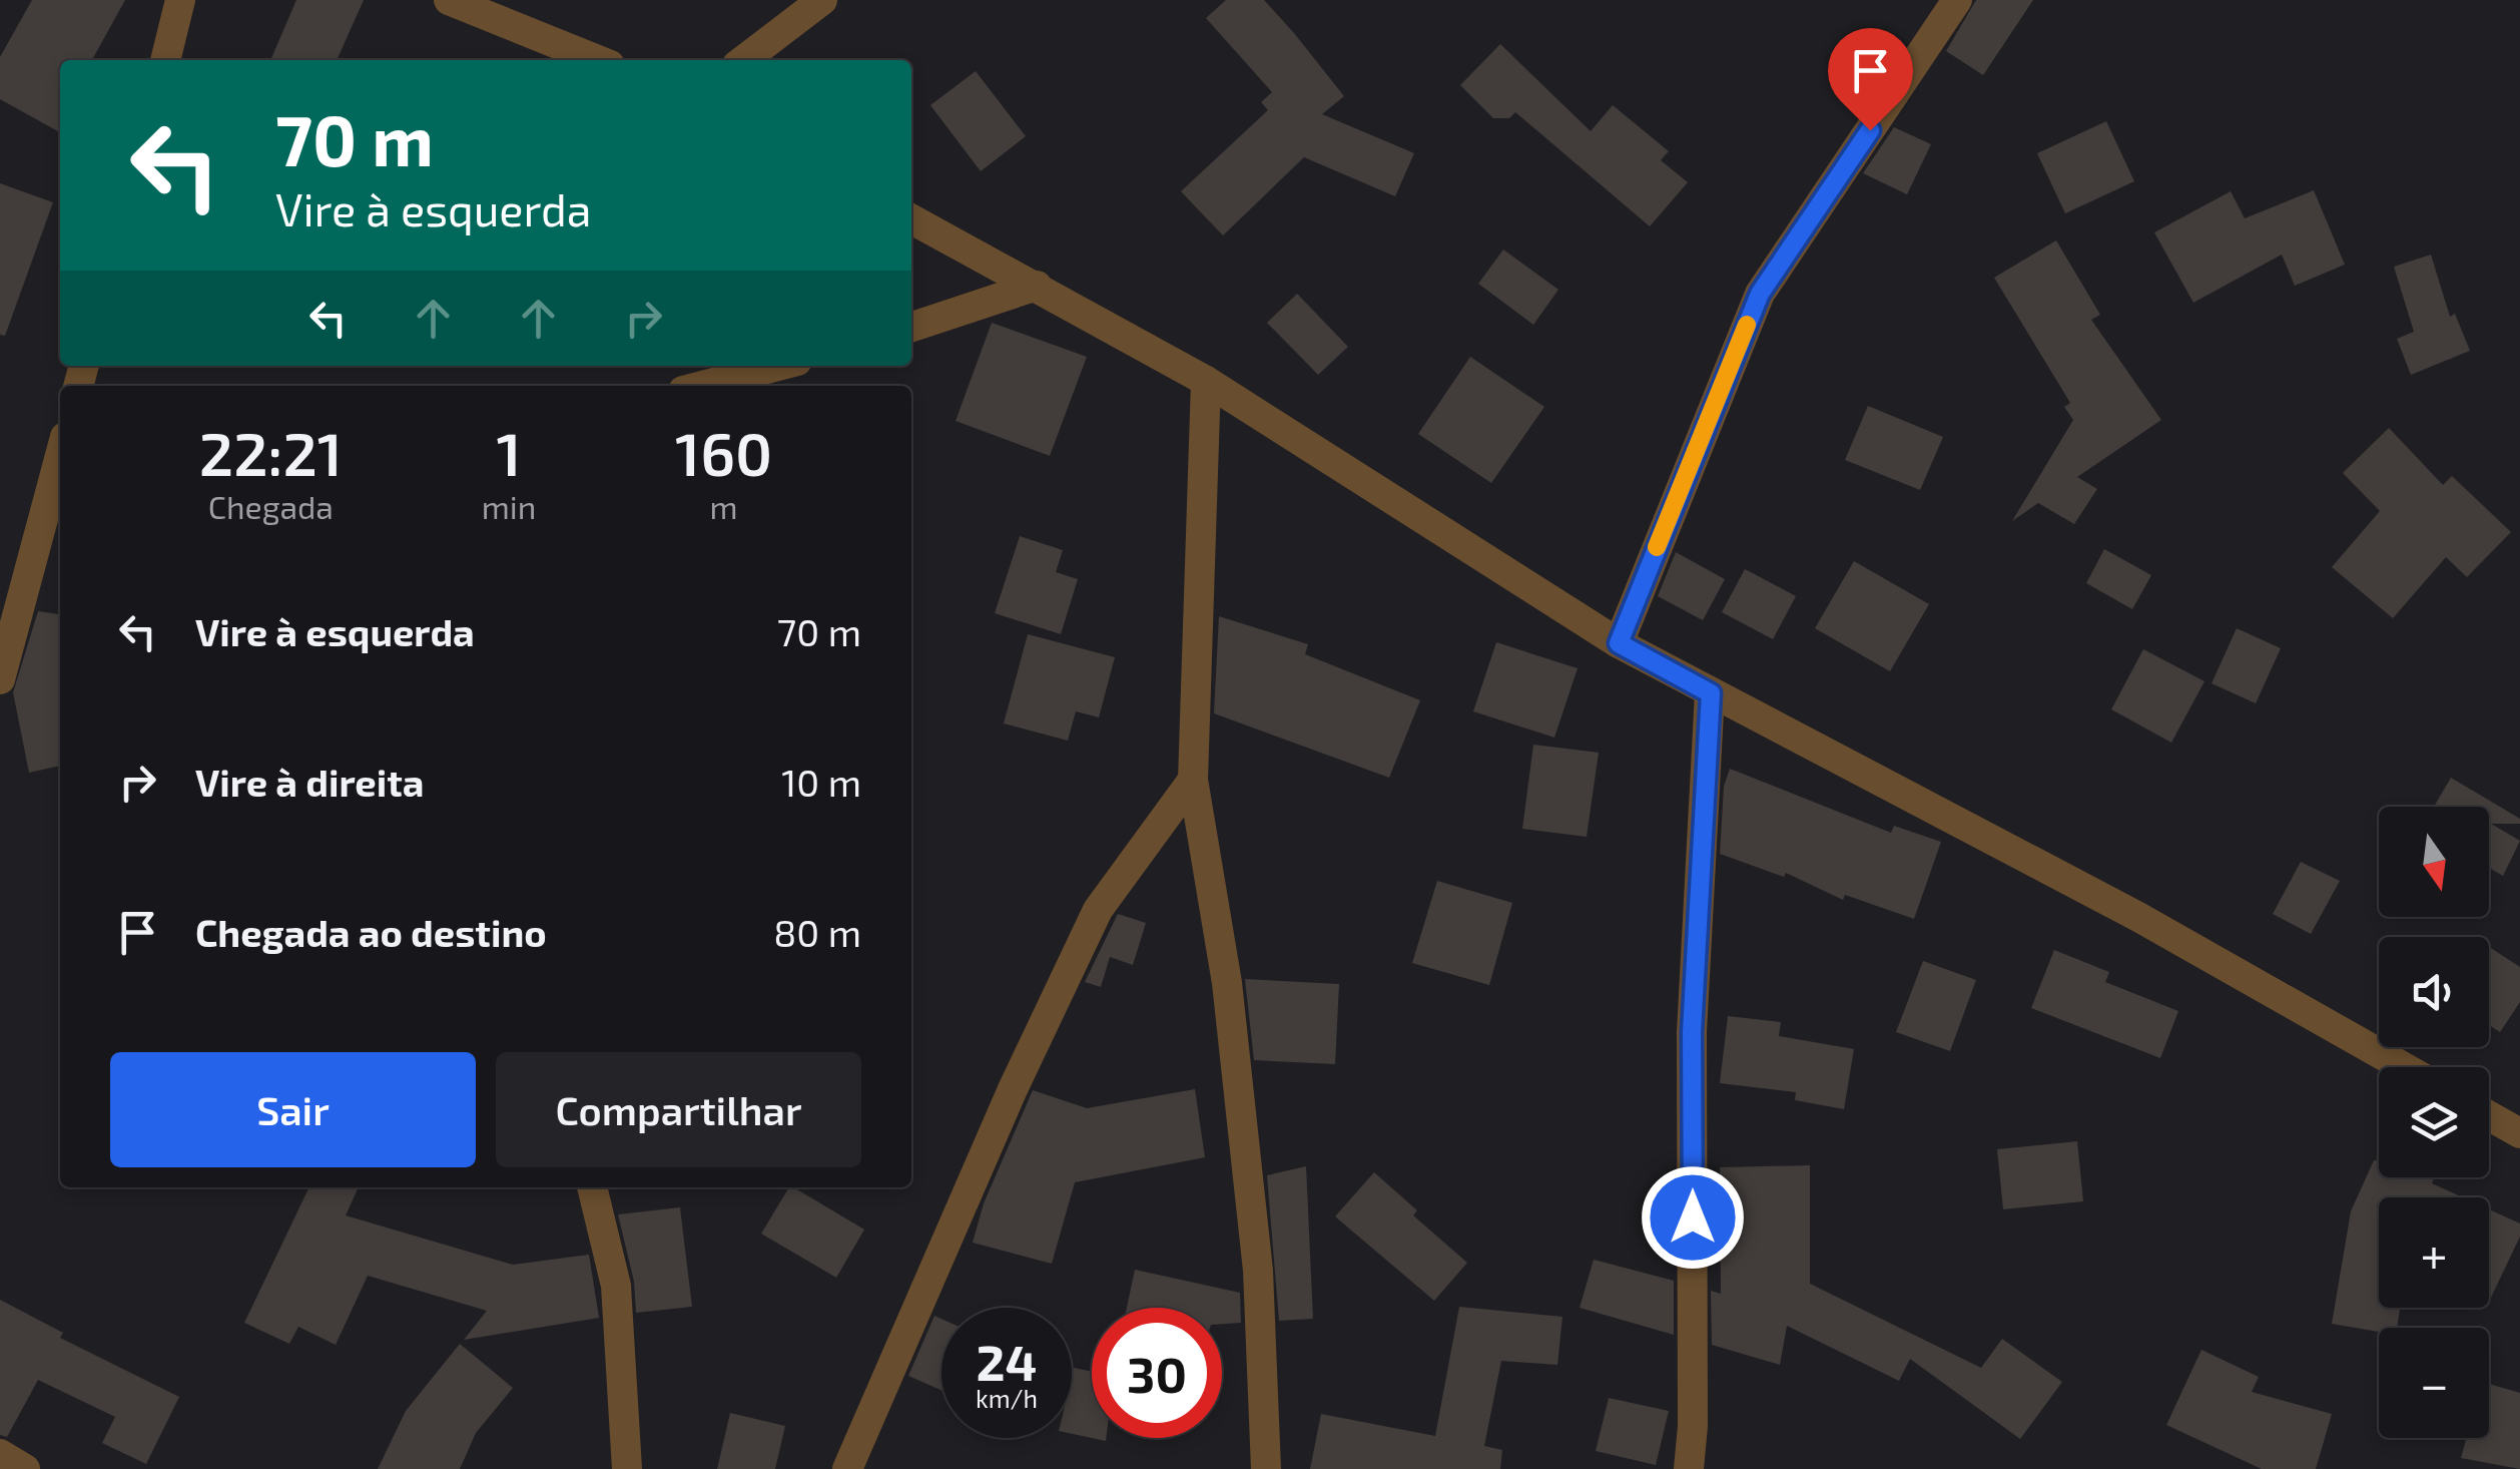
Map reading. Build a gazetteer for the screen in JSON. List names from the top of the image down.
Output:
{
  "north": "bottom",
  "page": {
    "turn": ["70 m", "Vire à esquerda"],
    "eta": [
      "22:21",
      "Chegada",
      "1",
      "min",
      "160",
      "m"
    ],
    "list": [
      {
        "name": "Vire à esquerda",
        "value": "70 m"
      },
      {
        "name": "Vire à direita",
        "value": "10 m"
      },
      {
        "name": "Chegada ao destino",
        "value": "80 m"
      }
    ],
    "map_buttons": ["+", "−"],
    "buttons": ["Sair", "Compartilhar"],
    "speed": "24 km/h",
    "limit": "30"
  }
}
